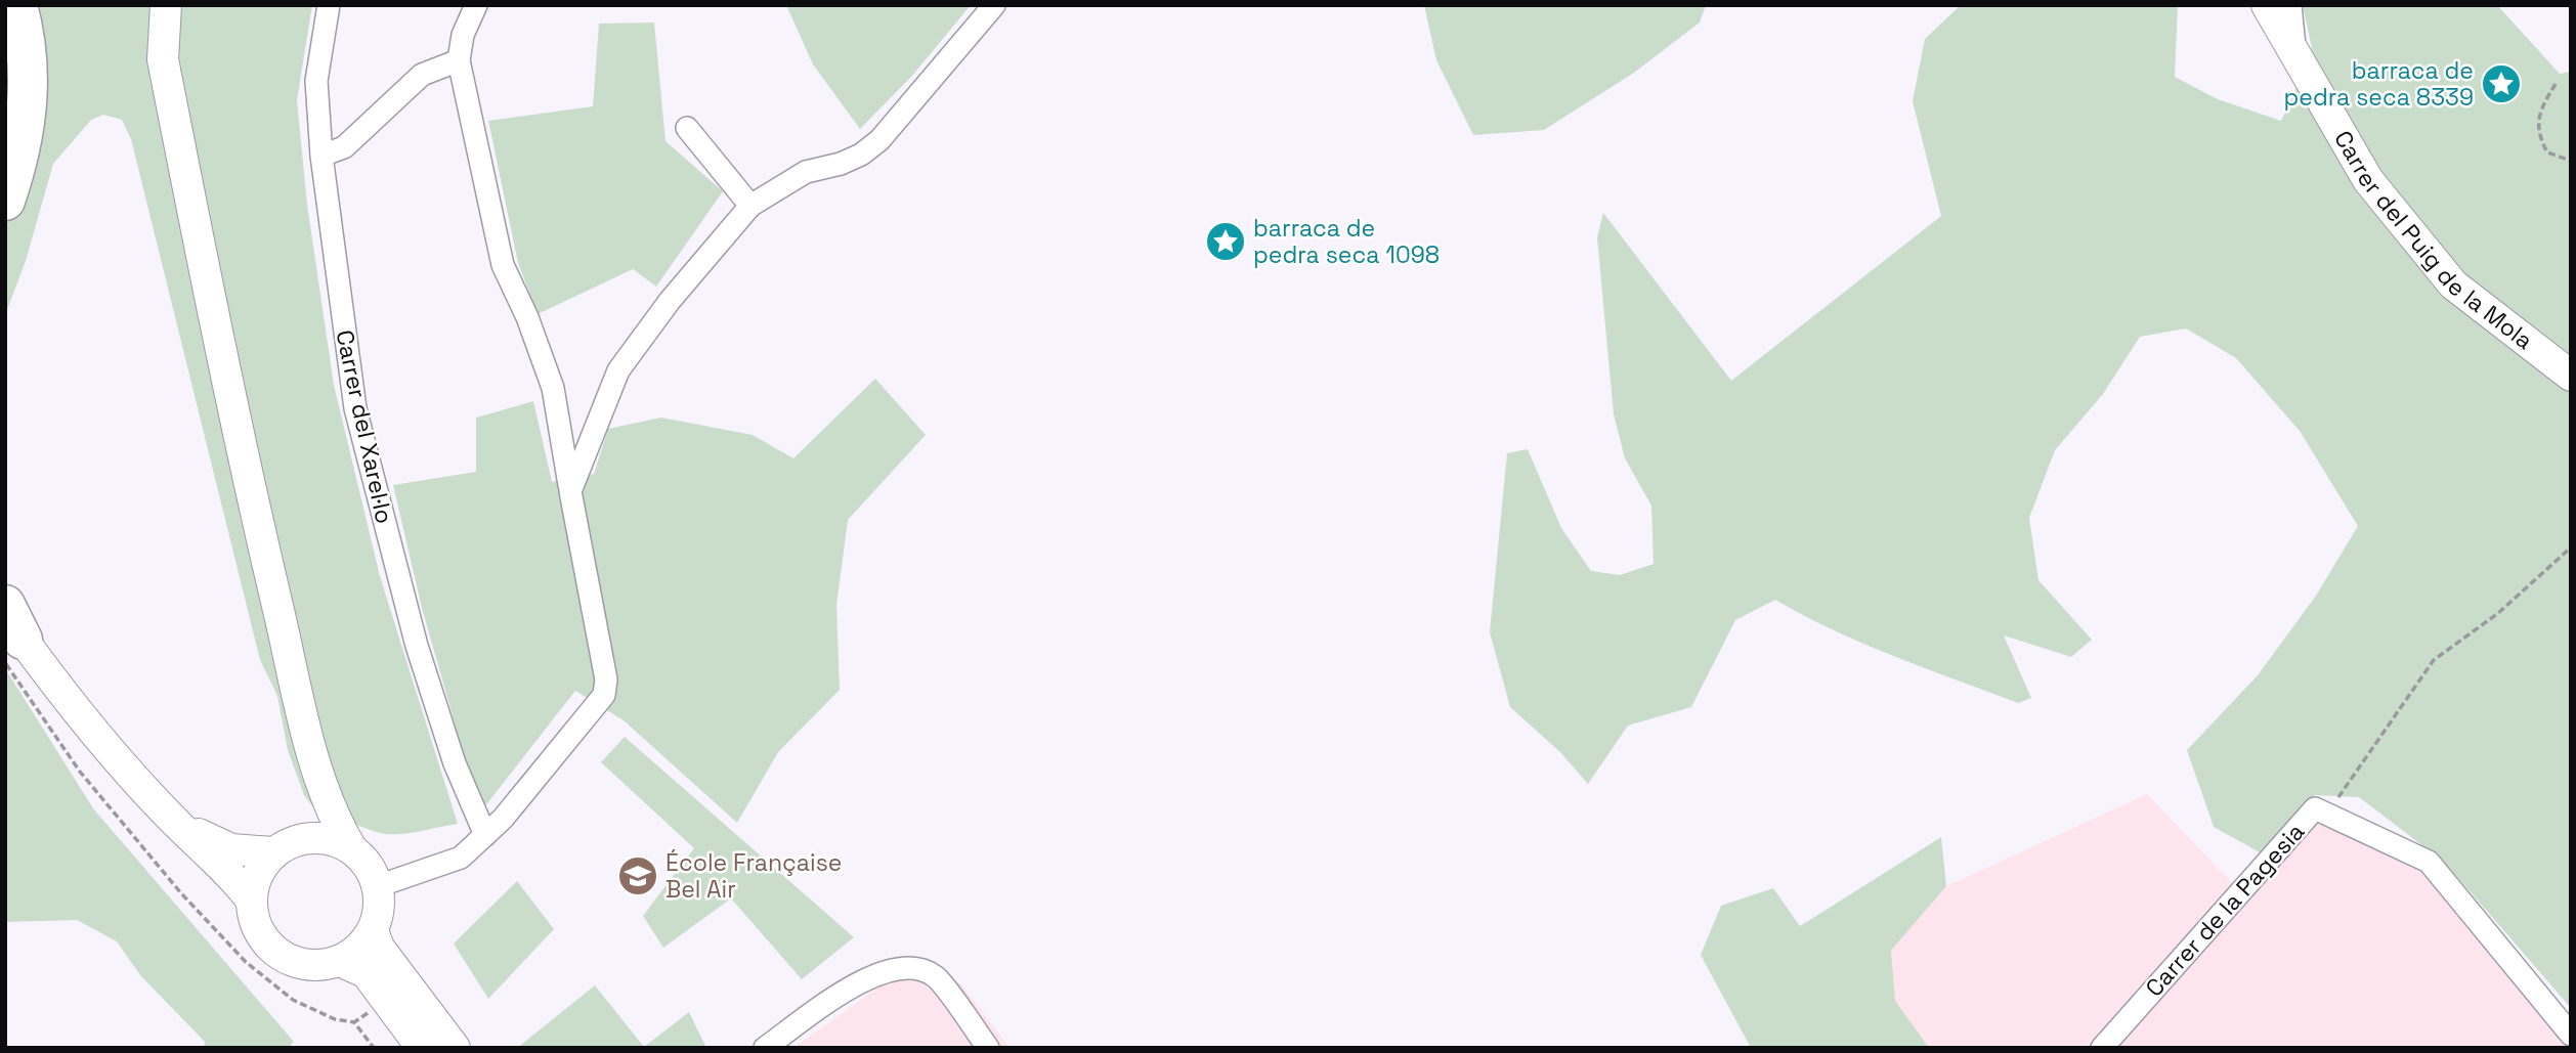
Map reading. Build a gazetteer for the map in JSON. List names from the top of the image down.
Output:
{
  "streets": {
    "street": ["Carrer del Puig de la Mola", "Carrer del Xarel·lo", "Carrer de la Pagesia"]
  },
  "places": {
    "place": ["barraca de pedra seca 8339", "barraca de pedra seca 1098"],
    "school or university": ["École Française Bel Air"]
  }
}
